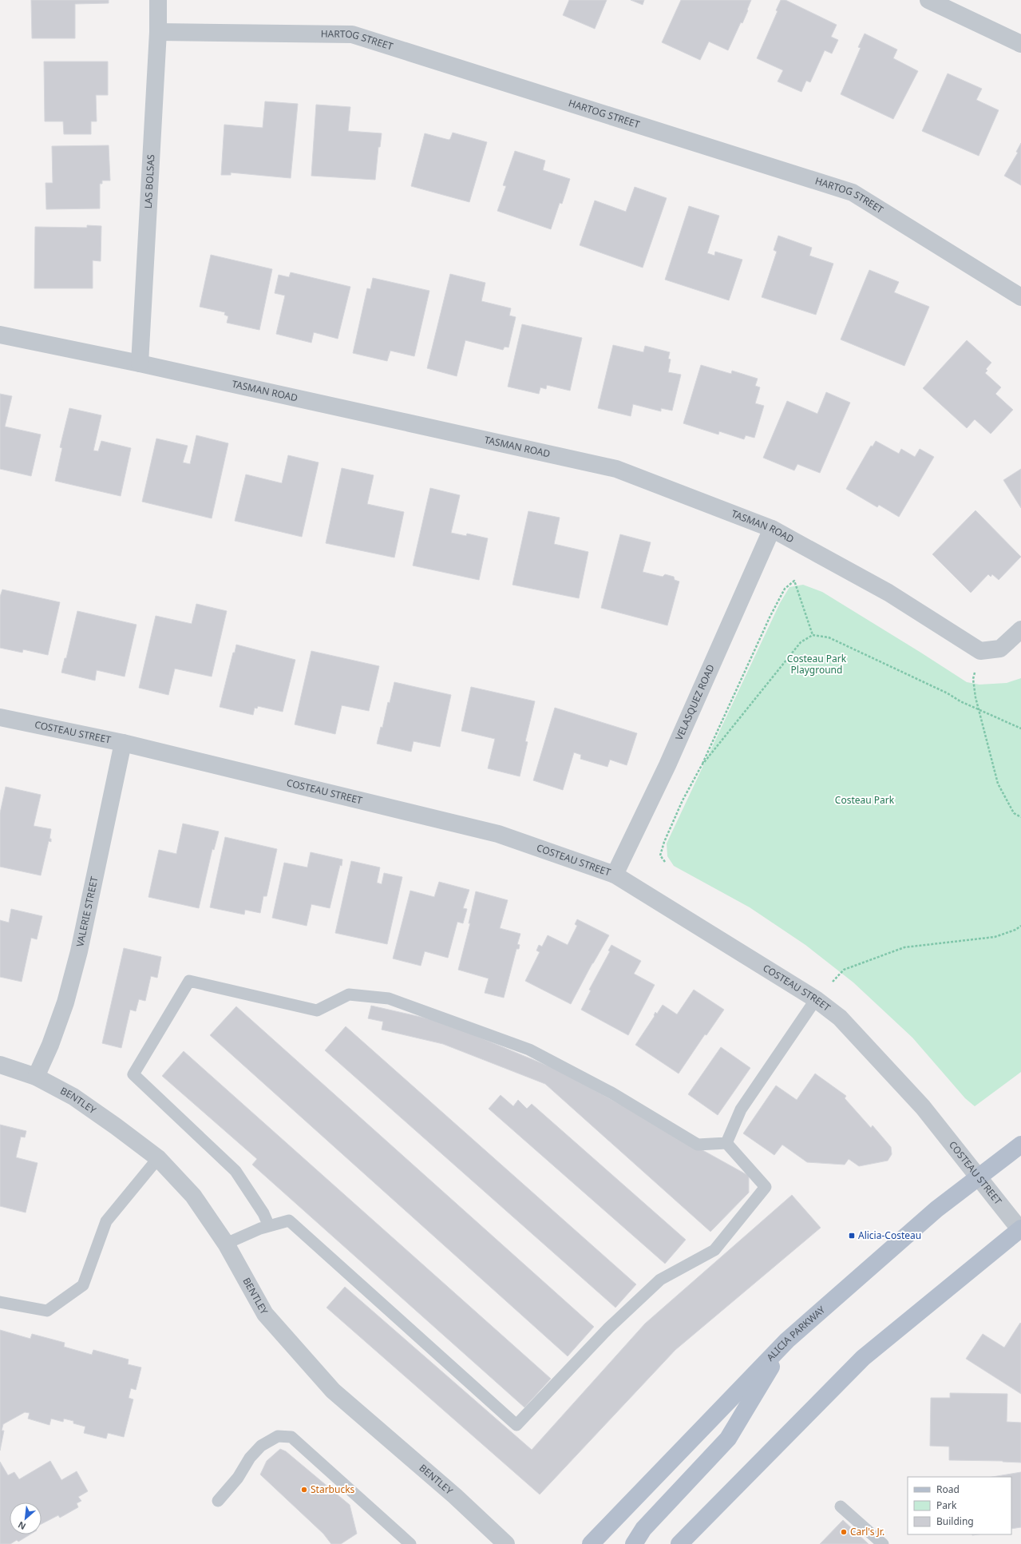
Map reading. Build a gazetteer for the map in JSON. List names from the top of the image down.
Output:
{
  "streets": {
    "main road": ["ALICIA PARKWAY"],
    "street": [
      "HARTOG STREET",
      "LAS BOLSAS",
      "TASMAN ROAD",
      "VELASQUEZ ROAD",
      "COSTEAU STREET",
      "VALERIE STREET",
      "BENTLEY"
    ]
  },
  "crossings": [
    ["HARTOG STREET", "LAS BOLSAS"],
    ["LAS BOLSAS", "TASMAN ROAD"],
    ["TASMAN ROAD", "VELASQUEZ ROAD"],
    ["VELASQUEZ ROAD", "COSTEAU STREET"],
    ["COSTEAU STREET", "VALERIE STREET"],
    ["COSTEAU STREET", "ALICIA PARKWAY"],
    ["VALERIE STREET", "BENTLEY"]
  ],
  "parks": ["Costeau Park Playground", "Costeau Park"],
  "places": {
    "transit": ["Alicia-Costeau"],
    "other": ["Starbucks", "Carl's Jr."]
  },
  "legend": ["Road", "Park", "Building"],
  "north": "bottom left"
}
